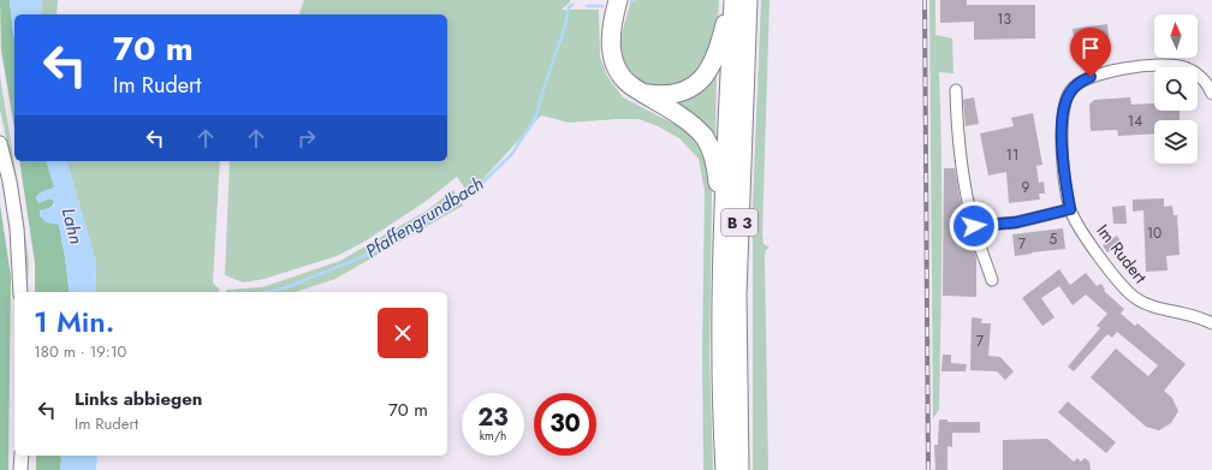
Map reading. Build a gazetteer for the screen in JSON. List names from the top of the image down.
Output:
{
  "streets": {
    "highway": ["B 3"],
    "street": ["Im Rudert"]
  },
  "water": ["Pfaffengrundbach", "Lahn"],
  "house_numbers": [
    "13",
    "14",
    "11",
    "9",
    "10",
    "5",
    "7",
    "7"
  ],
  "north": "top",
  "page": {
    "turn": ["70 m", "Im Rudert"],
    "heading": ["1 Min.", "180 m · 19:10"],
    "list": [
      {
        "name": "Links abbiegen",
        "note": "Im Rudert",
        "value": "70 m"
      }
    ],
    "speed": "23 km/h",
    "limit": "30"
  }
}
